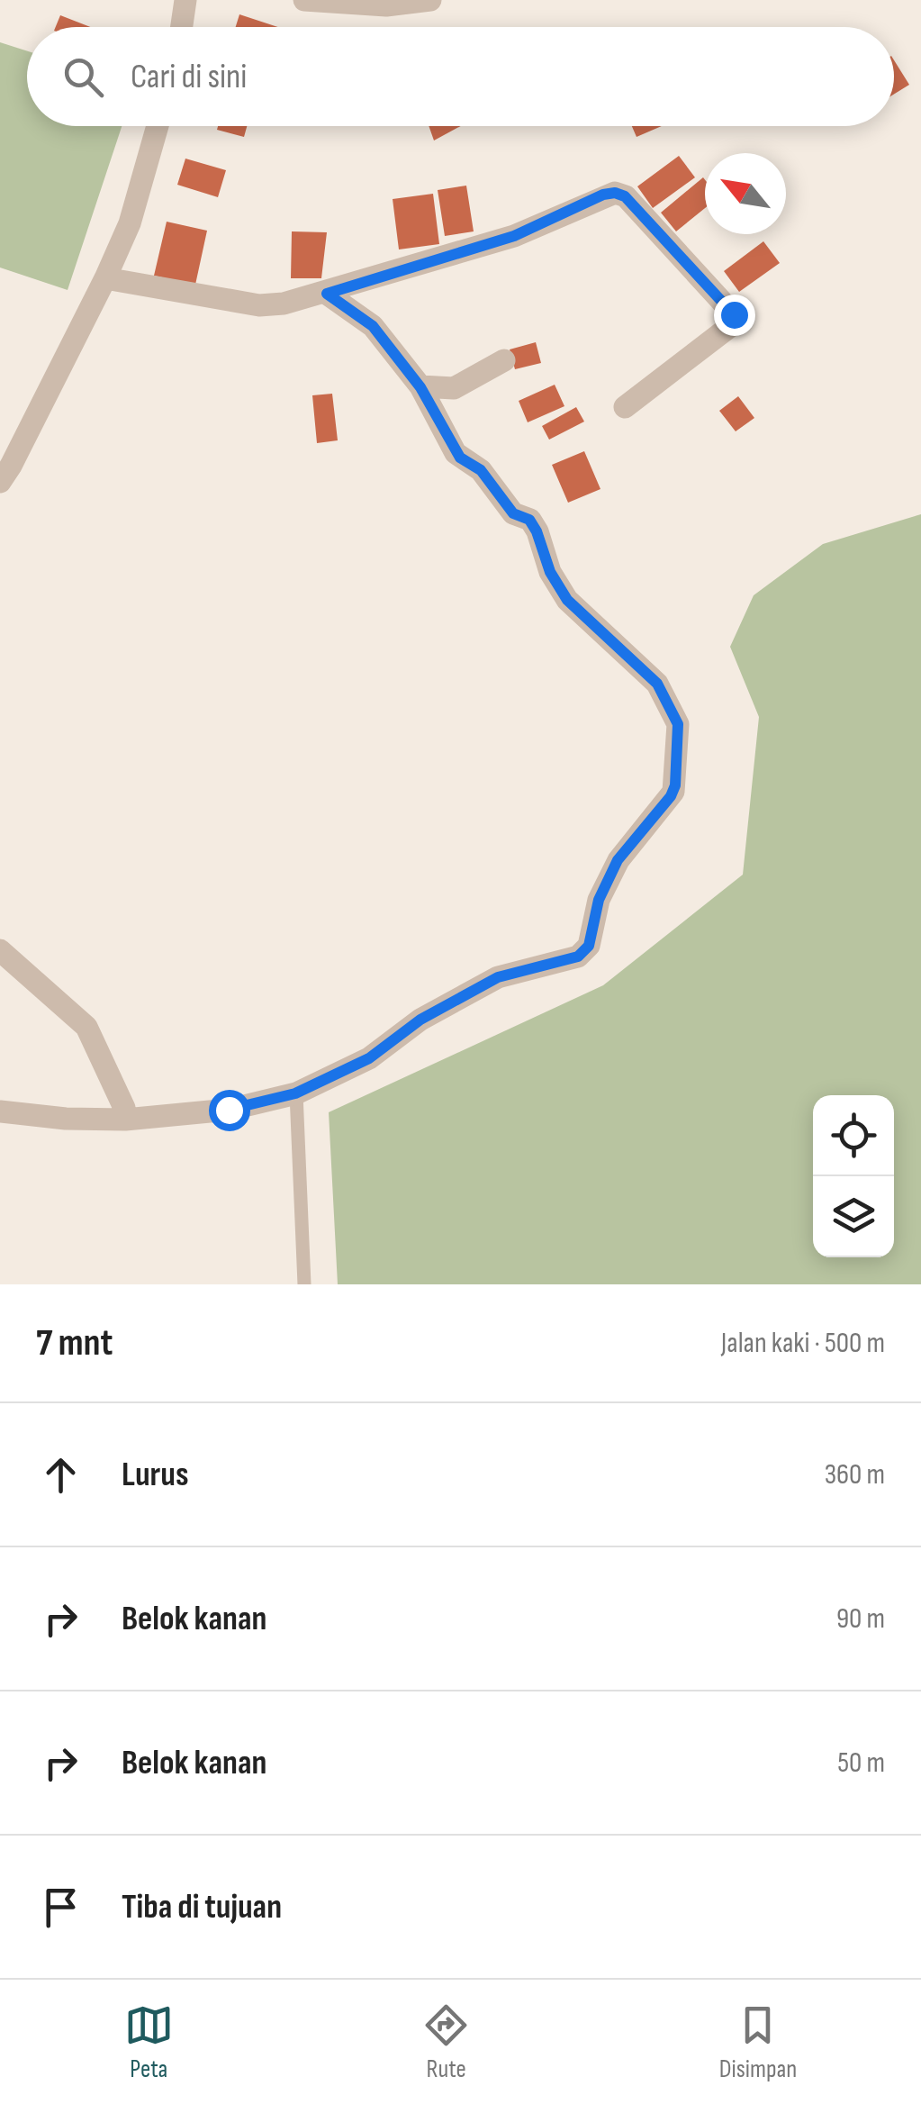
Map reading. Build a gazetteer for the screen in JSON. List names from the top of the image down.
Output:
{
  "north": "top left",
  "page": {
    "search": "Cari di sini",
    "heading": ["7 mnt", "Jalan kaki · 500 m"],
    "list": [
      ["Lurus", "360 m"],
      ["Belok kanan", "90 m"],
      ["Belok kanan", "50 m"],
      "Tiba di tujuan"
    ],
    "nav": ["Peta", "Rute", "Disimpan"]
  }
}
